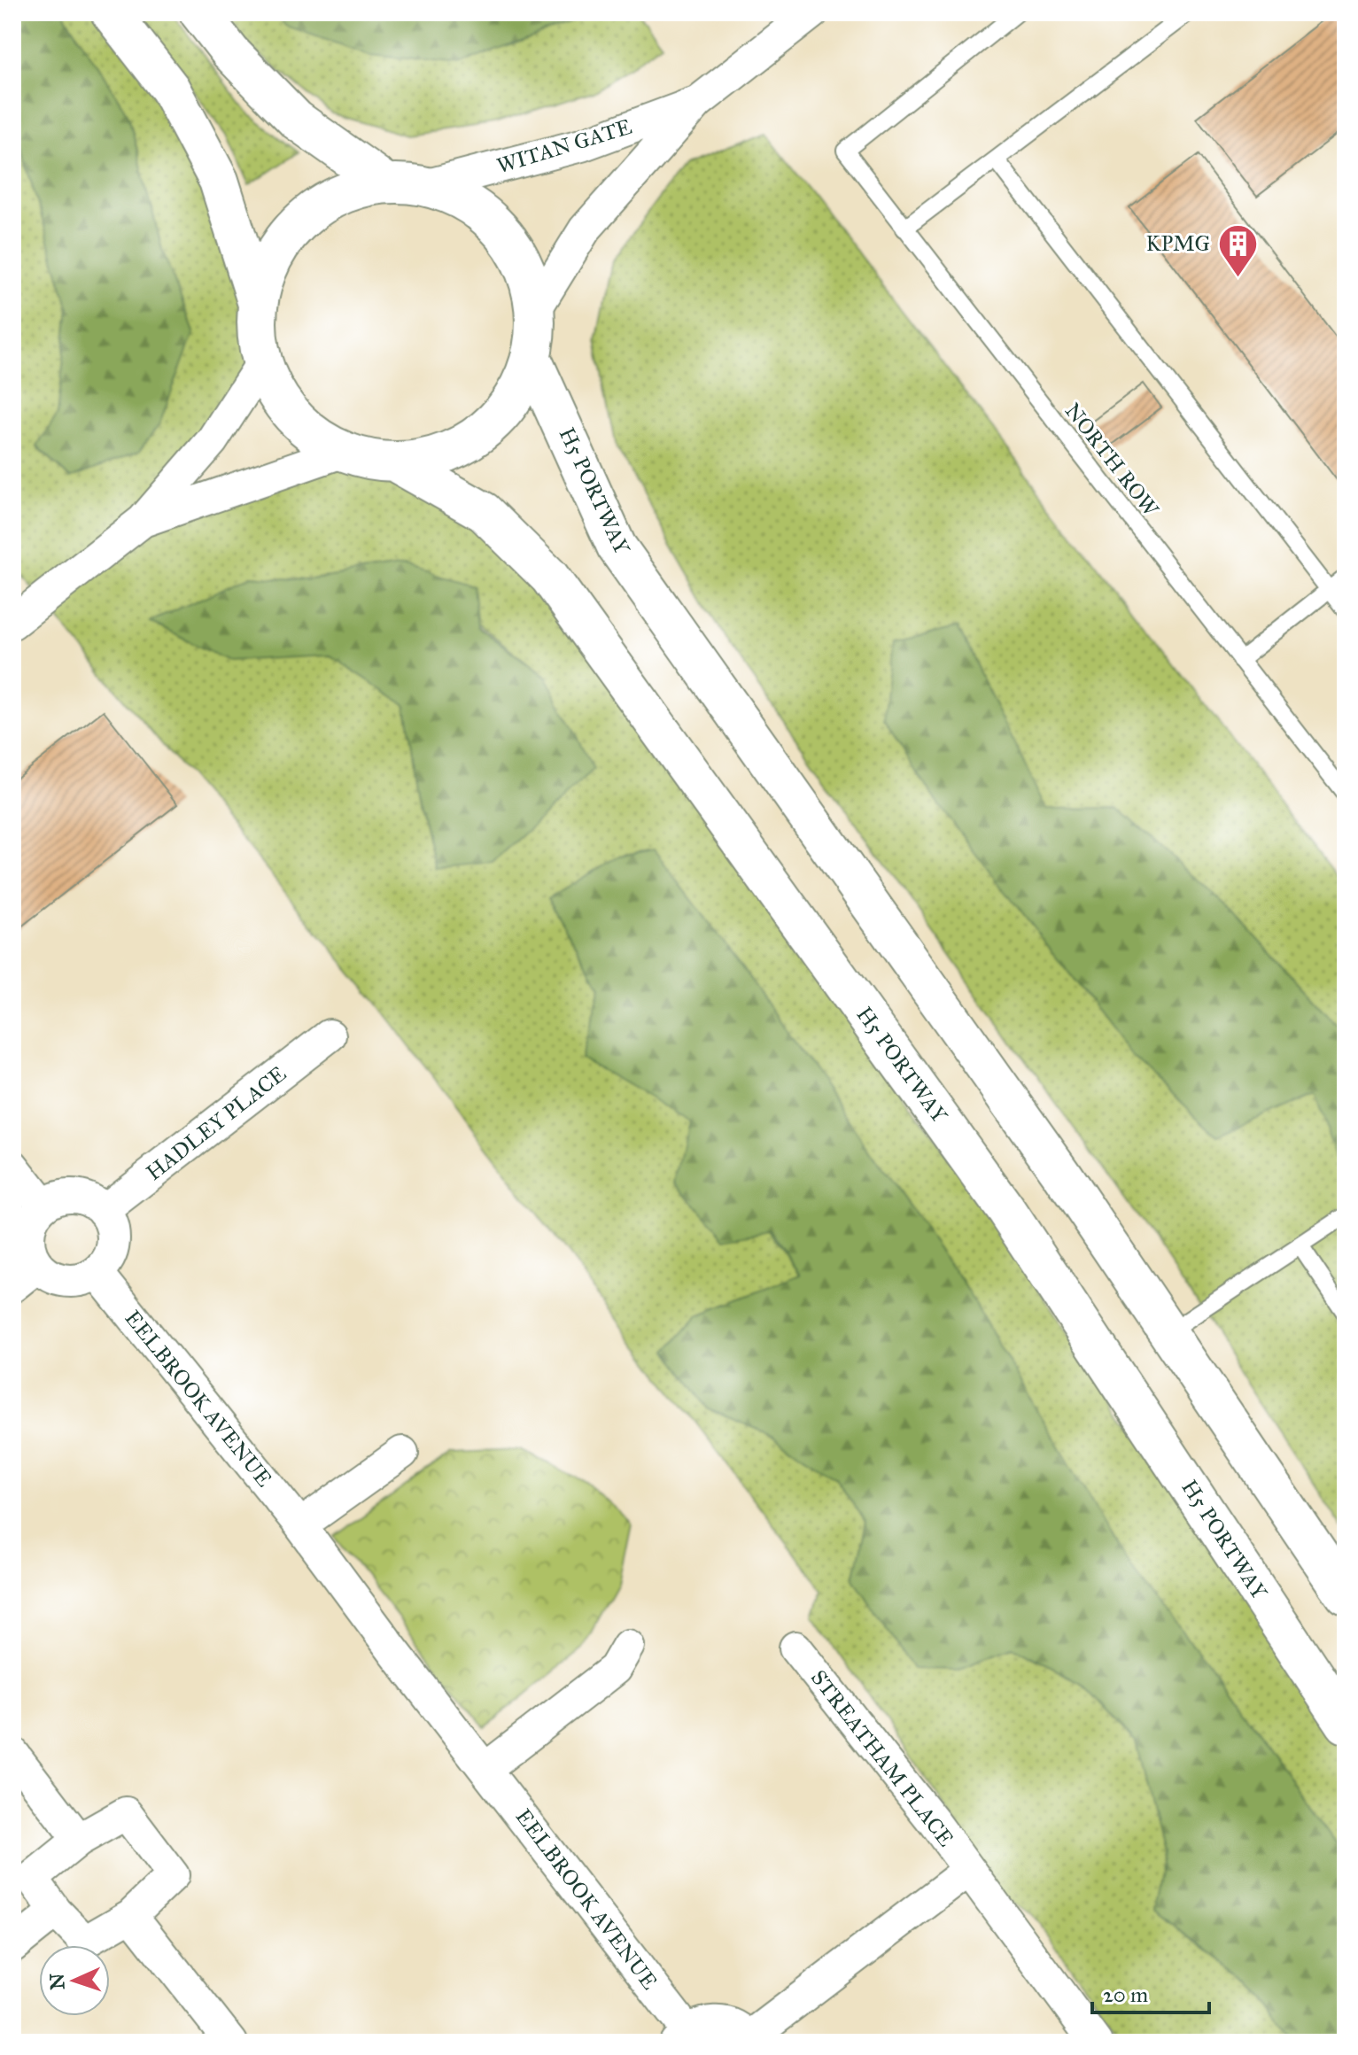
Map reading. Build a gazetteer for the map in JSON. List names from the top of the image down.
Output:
{
  "streets": {
    "main road": ["H5 PORTWAY"],
    "street": [
      "WITAN GATE",
      "HADLEY PLACE",
      "EELBROOK AVENUE",
      "STREATHAM PLACE"
    ],
    "lane": ["NORTH ROW"]
  },
  "crossings": [
    ["HADLEY PLACE", "EELBROOK AVENUE"]
  ],
  "places": {
    "building": ["KPMG"]
  },
  "scale_bar": "20 m",
  "north": "left"
}
